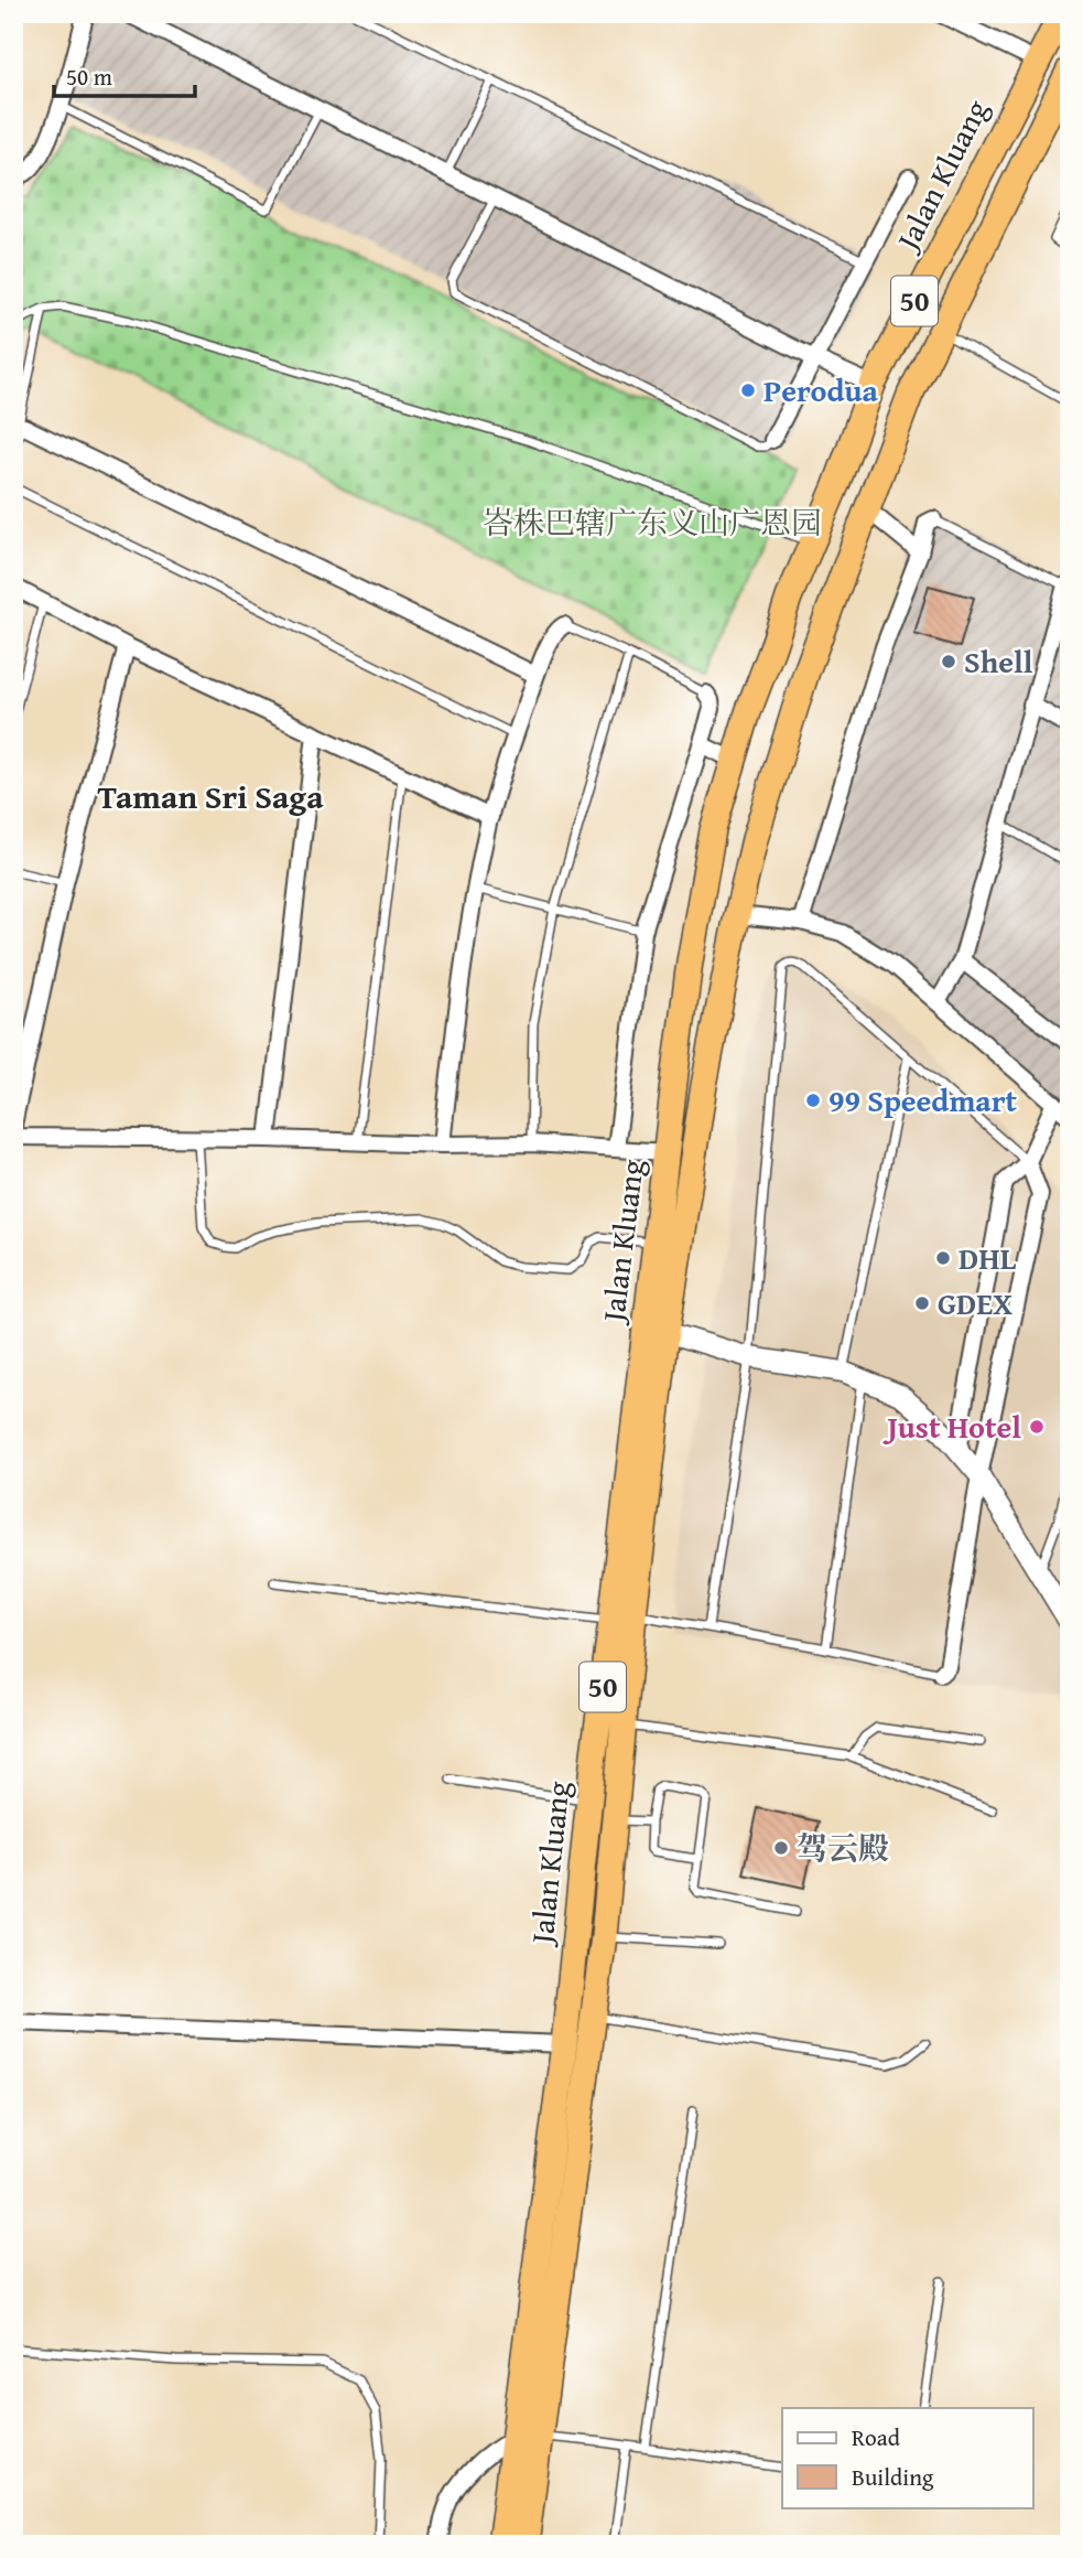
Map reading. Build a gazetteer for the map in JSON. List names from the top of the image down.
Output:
{
  "streets": {
    "highway": ["Jalan Kluang", "50"]
  },
  "districts": ["Taman Sri Saga"],
  "parks": ["峇株巴辖广东义山广恩园"],
  "places": [
    "Perodua",
    "Shell",
    "99 Speedmart",
    "DHL",
    "GDEX",
    "Just Hotel",
    "驾云殿"
  ],
  "legend": ["Road", "Building"],
  "scale_bar": "50 m"
}
